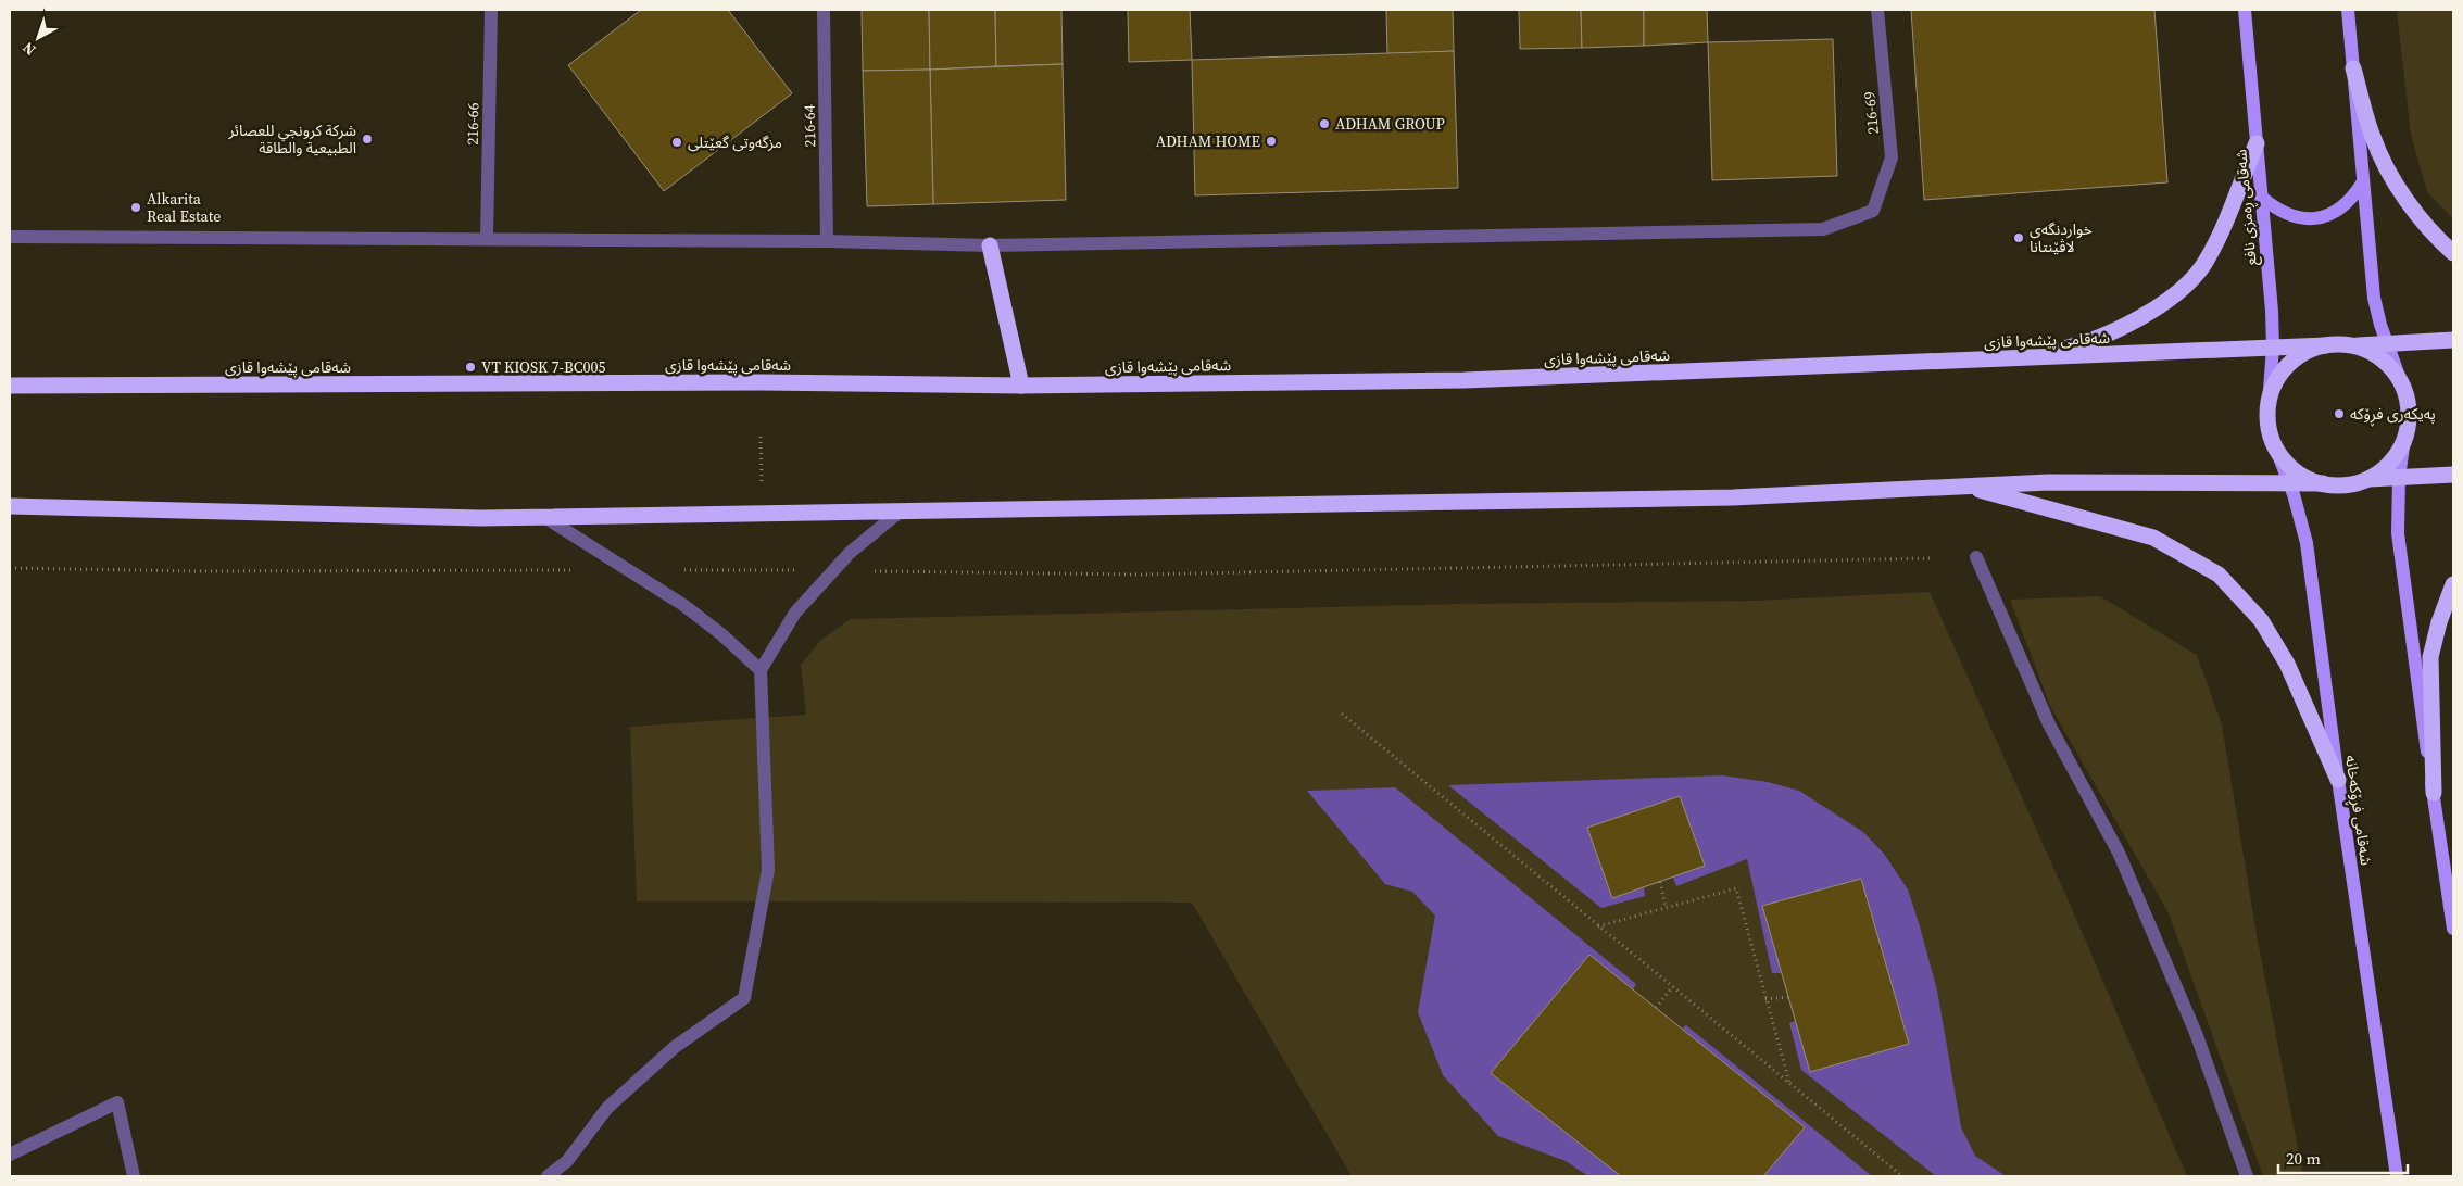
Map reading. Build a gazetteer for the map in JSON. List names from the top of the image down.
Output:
{
  "streets": {
    "highway": ["شەقامی پێشەوا قازی"],
    "main road": ["شەقامی ڕەمزی نافع", "شەقامی فڕۆکەخانە"],
    "street": ["216-69", "216-66", "216-64"]
  },
  "crossings": [
    ["شەقامی ڕەمزی نافع", "شەقامی پێشەوا قازی"],
    ["شەقامی ڕەمزی نافع", "شەقامی فڕۆکەخانە"],
    ["شەقامی پێشەوا قازی", "شەقامی فڕۆکەخانە"]
  ],
  "places": [
    "ADHAM GROUP",
    "شركة كرونجي للعصائر الطبيعية والطاقة",
    "ADHAM HOME",
    "مزگەوتی گعێتلی",
    "Alkarita Real Estate",
    "خواردنگەی لاڤێنتانا",
    "VT KIOSK 7-BC005",
    "پەیکەری فڕۆکە"
  ],
  "scale_bar": "20 m",
  "north": "bottom left"
}
